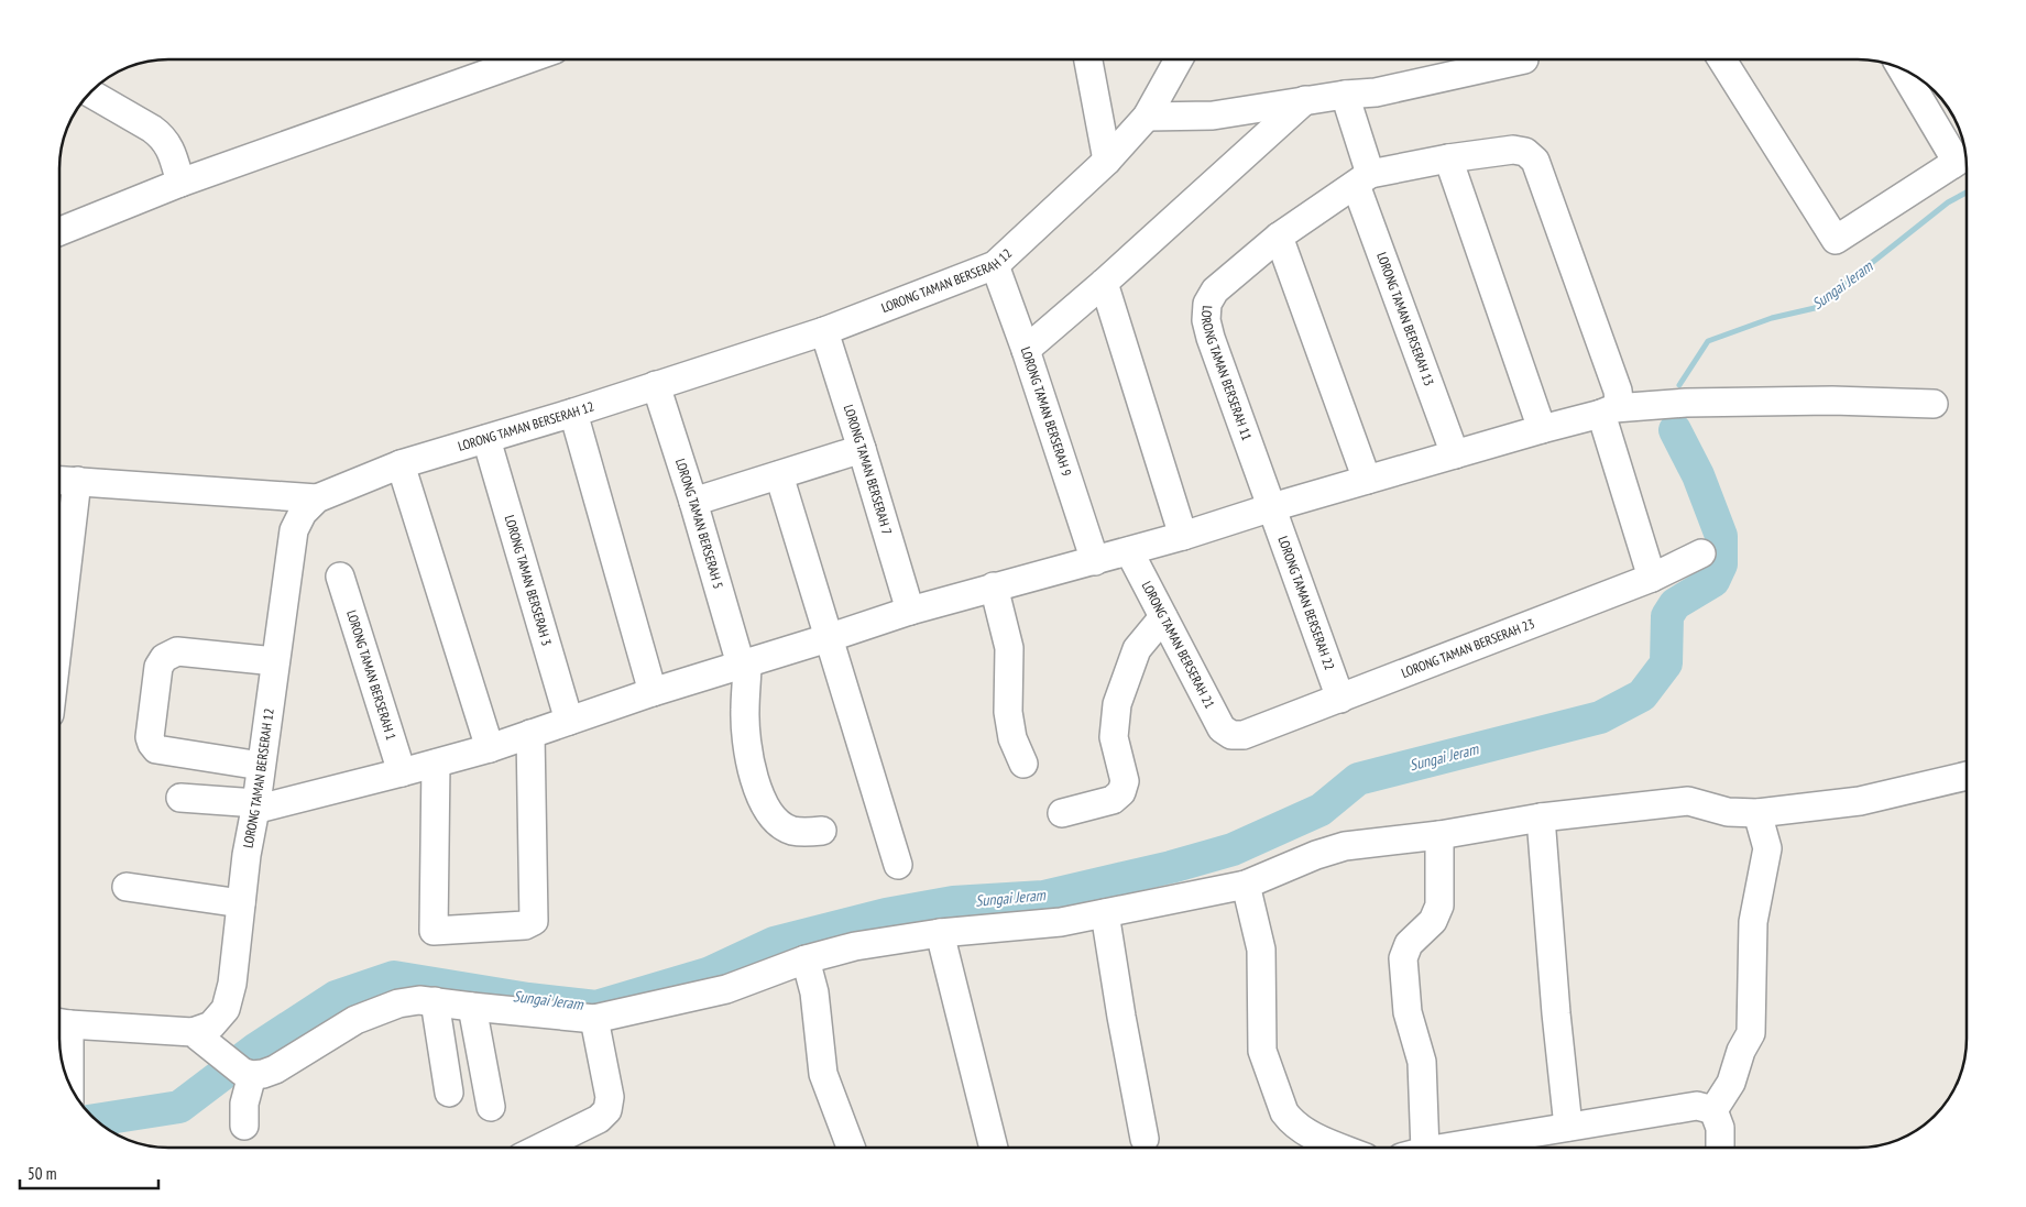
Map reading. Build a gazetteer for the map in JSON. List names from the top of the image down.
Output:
{
  "streets": {
    "street": [
      "LORONG TAMAN BERSERAH 12",
      "LORONG TAMAN BERSERAH 13",
      "LORONG TAMAN BERSERAH 11",
      "LORONG TAMAN BERSERAH 9",
      "LORONG TAMAN BERSERAH 7",
      "LORONG TAMAN BERSERAH 5",
      "LORONG TAMAN BERSERAH 3",
      "LORONG TAMAN BERSERAH 22",
      "LORONG TAMAN BERSERAH 21",
      "LORONG TAMAN BERSERAH 23",
      "LORONG TAMAN BERSERAH 1"
    ]
  },
  "crossings": [
    ["LORONG TAMAN BERSERAH 12", "LORONG TAMAN BERSERAH 9"],
    ["LORONG TAMAN BERSERAH 12", "LORONG TAMAN BERSERAH 7"],
    ["LORONG TAMAN BERSERAH 12", "LORONG TAMAN BERSERAH 5"],
    ["LORONG TAMAN BERSERAH 12", "LORONG TAMAN BERSERAH 3"],
    ["LORONG TAMAN BERSERAH 13", "LORONG TAMAN BERSERAH 11"],
    ["LORONG TAMAN BERSERAH 11", "LORONG TAMAN BERSERAH 22"],
    ["LORONG TAMAN BERSERAH 22", "LORONG TAMAN BERSERAH 23"],
    ["LORONG TAMAN BERSERAH 21", "LORONG TAMAN BERSERAH 23"]
  ],
  "water": ["Sungai Jeram"],
  "scale_bar": "50 m"
}
